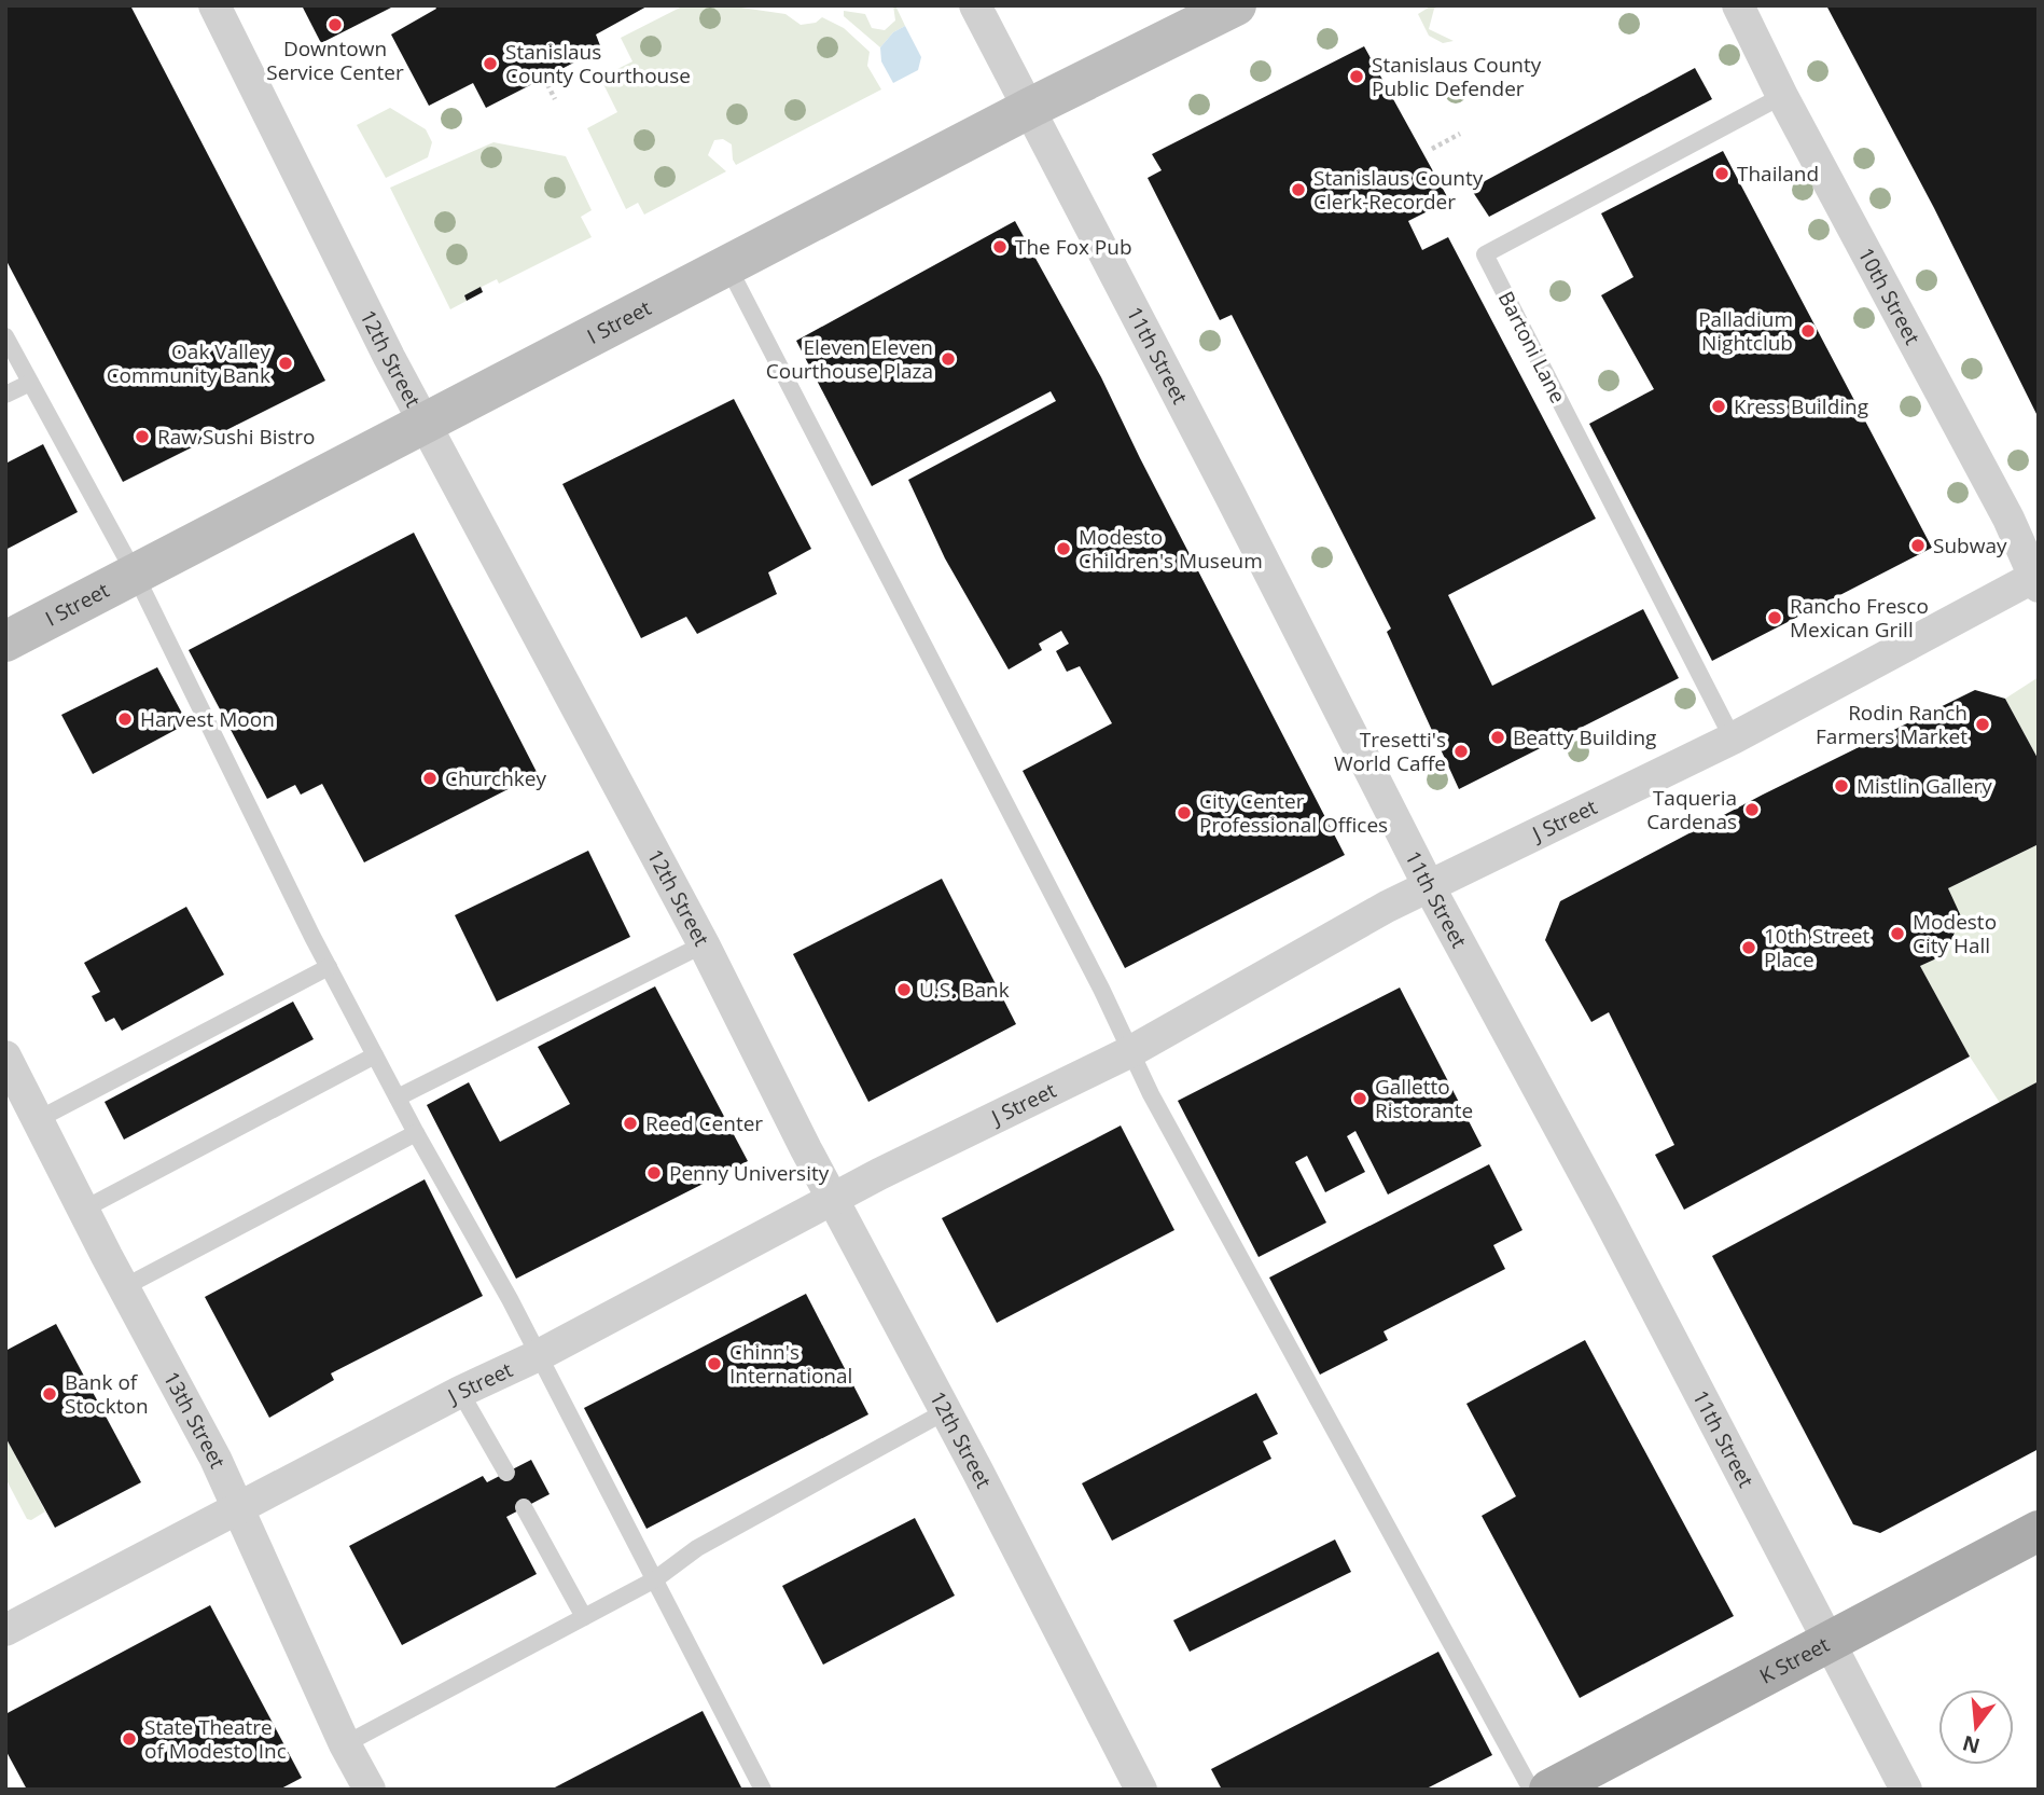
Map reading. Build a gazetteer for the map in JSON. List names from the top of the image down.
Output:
{
  "streets": {
    "main road": ["K Street"],
    "street": [
      "10th Street",
      "I Street",
      "11th Street",
      "12th Street",
      "J Street",
      "13th Street"
    ],
    "lane": ["Bartoni Lane"]
  },
  "crossings": [
    ["10th Street", "Bartoni Lane"],
    ["10th Street", "J Street"],
    ["I Street", "11th Street"],
    ["I Street", "12th Street"],
    ["Bartoni Lane", "J Street"],
    ["11th Street", "J Street"],
    ["11th Street", "K Street"],
    ["12th Street", "J Street"],
    ["J Street", "13th Street"]
  ],
  "places": [
    "Downtown Service Center",
    "Stanislaus County Courthouse",
    "Stanislaus County Public Defender",
    "Thailand",
    "Stanislaus County Clerk-Recorder",
    "The Fox Pub",
    "Palladium Nightclub",
    "Eleven Eleven Courthouse Plaza",
    "Oak Valley Community Bank",
    "Kress Building",
    "Raw Sushi Bistro",
    "Subway",
    "Modesto Children's Museum",
    "Rancho Fresco Mexican Grill",
    "Harvest Moon",
    "Rodin Ranch Farmers Market",
    "Beatty Building",
    "Tresetti's World Caffe",
    "Churchkey",
    "Mistlin Gallery",
    "Taqueria Cardenas",
    "City Center Professional Offices",
    "Modesto City Hall",
    "10th Street Place",
    "U.S. Bank",
    "Galletto Ristorante",
    "Reed Center",
    "Penny University",
    "Chinn's International",
    "Bank of Stockton",
    "State Theatre of Modesto Inc"
  ],
  "north": "bottom"
}
